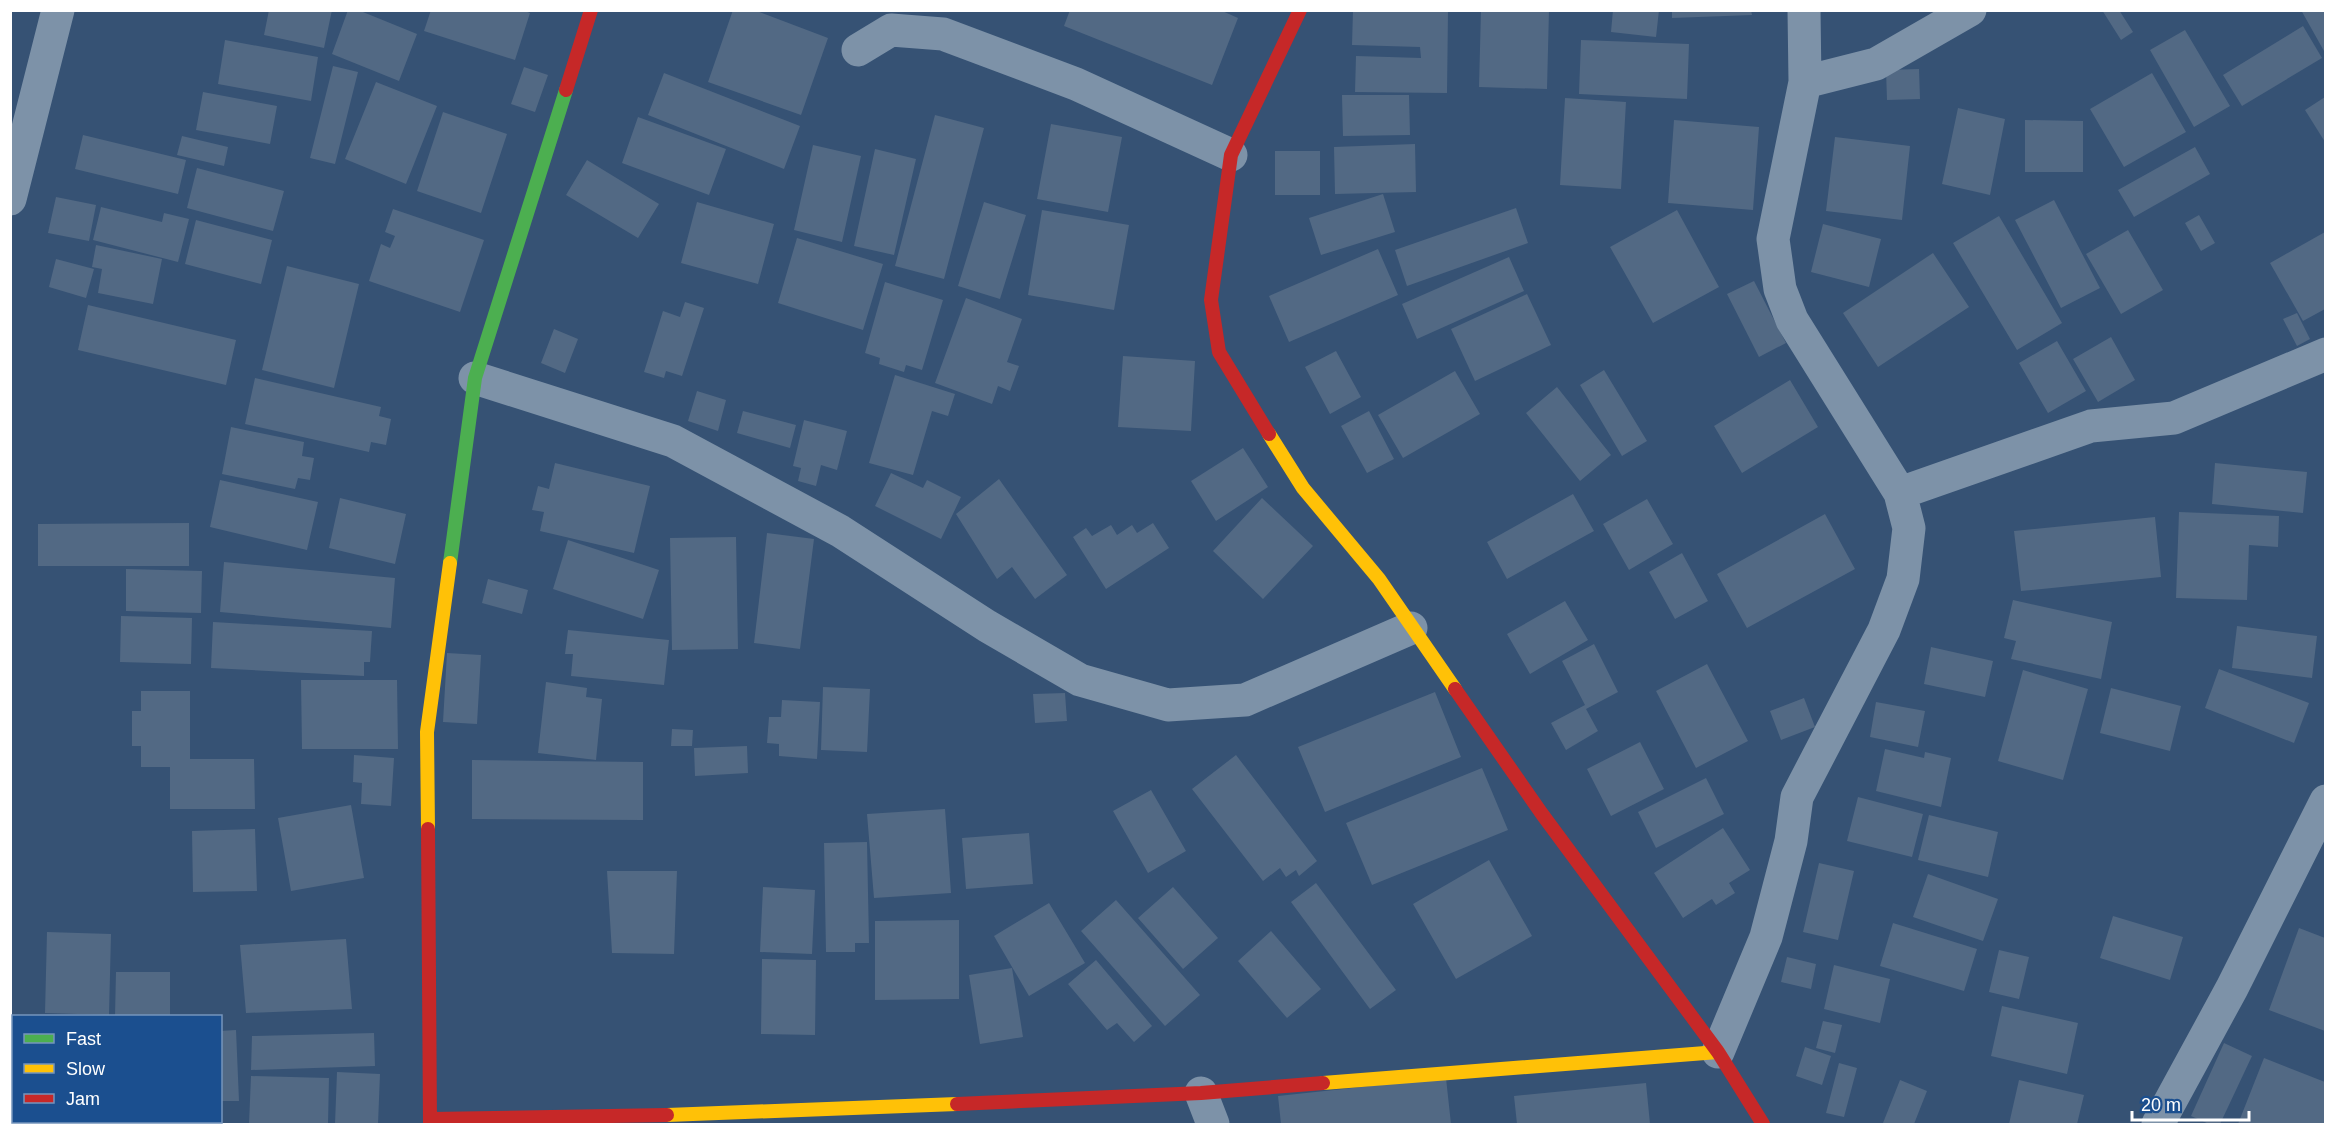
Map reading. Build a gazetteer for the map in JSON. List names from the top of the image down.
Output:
{
  "legend": ["Fast", "Slow", "Jam"],
  "scale_bar": "20 m"
}
